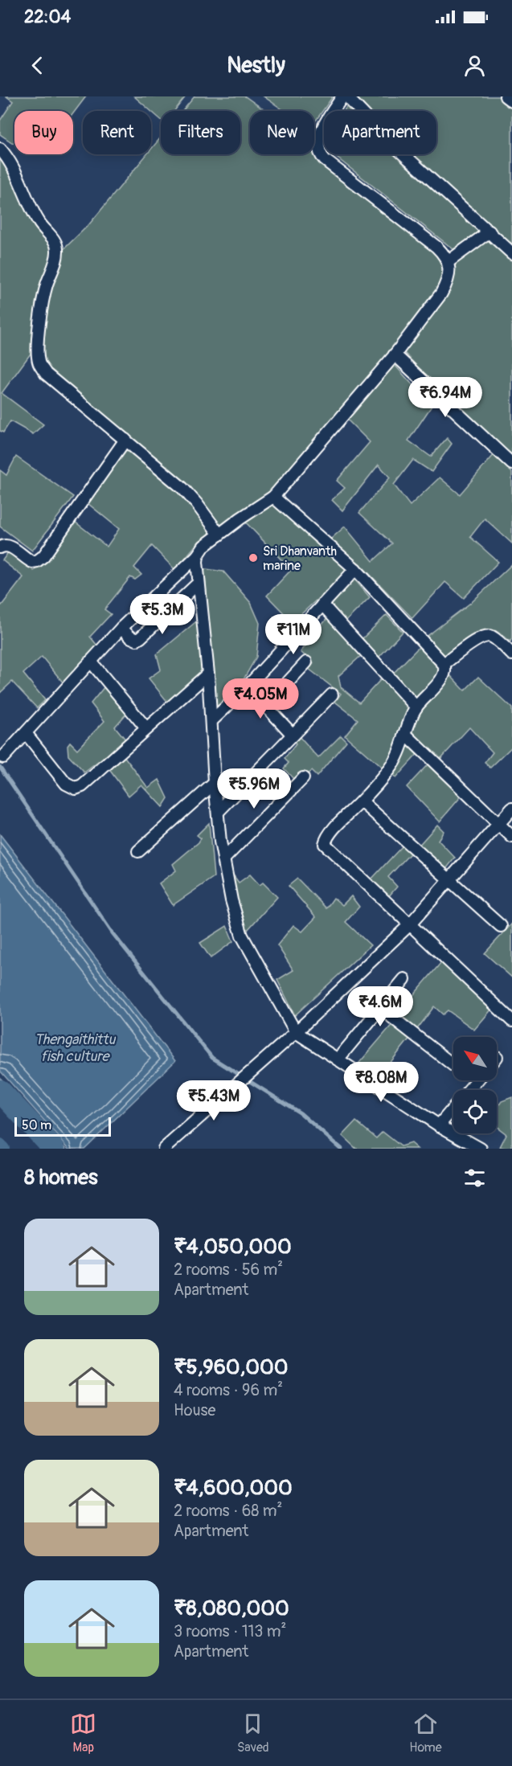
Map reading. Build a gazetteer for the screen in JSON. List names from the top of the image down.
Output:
{
  "water": ["Thengaithittu fish culture"],
  "places": ["Sri Dhanvanth marine"],
  "scale_bar": "50 m",
  "north": "top left",
  "page": {
    "status": "22:04",
    "header": "Nestly",
    "chip": [
      "Buy",
      "Rent",
      "Filters",
      "New",
      "Apartment"
    ],
    "price": [
      "₹6.94M",
      "₹5.3M",
      "₹11M",
      "₹4.05M",
      "₹5.96M",
      "₹4.6M",
      "₹8.08M",
      "₹5.43M"
    ],
    "scale": "50 m",
    "heading": "8 homes",
    "list": [
      {
        "name": "₹4,050,000",
        "note": "2 rooms · 56 m² · Apartment"
      },
      {
        "name": "₹5,960,000",
        "note": "4 rooms · 96 m² · House"
      },
      {
        "name": "₹4,600,000",
        "note": "2 rooms · 68 m² · Apartment"
      },
      {
        "name": "₹8,080,000",
        "note": "3 rooms · 113 m² · Apartment"
      }
    ],
    "tabs": ["Map", "Saved", "Home"]
  }
}
